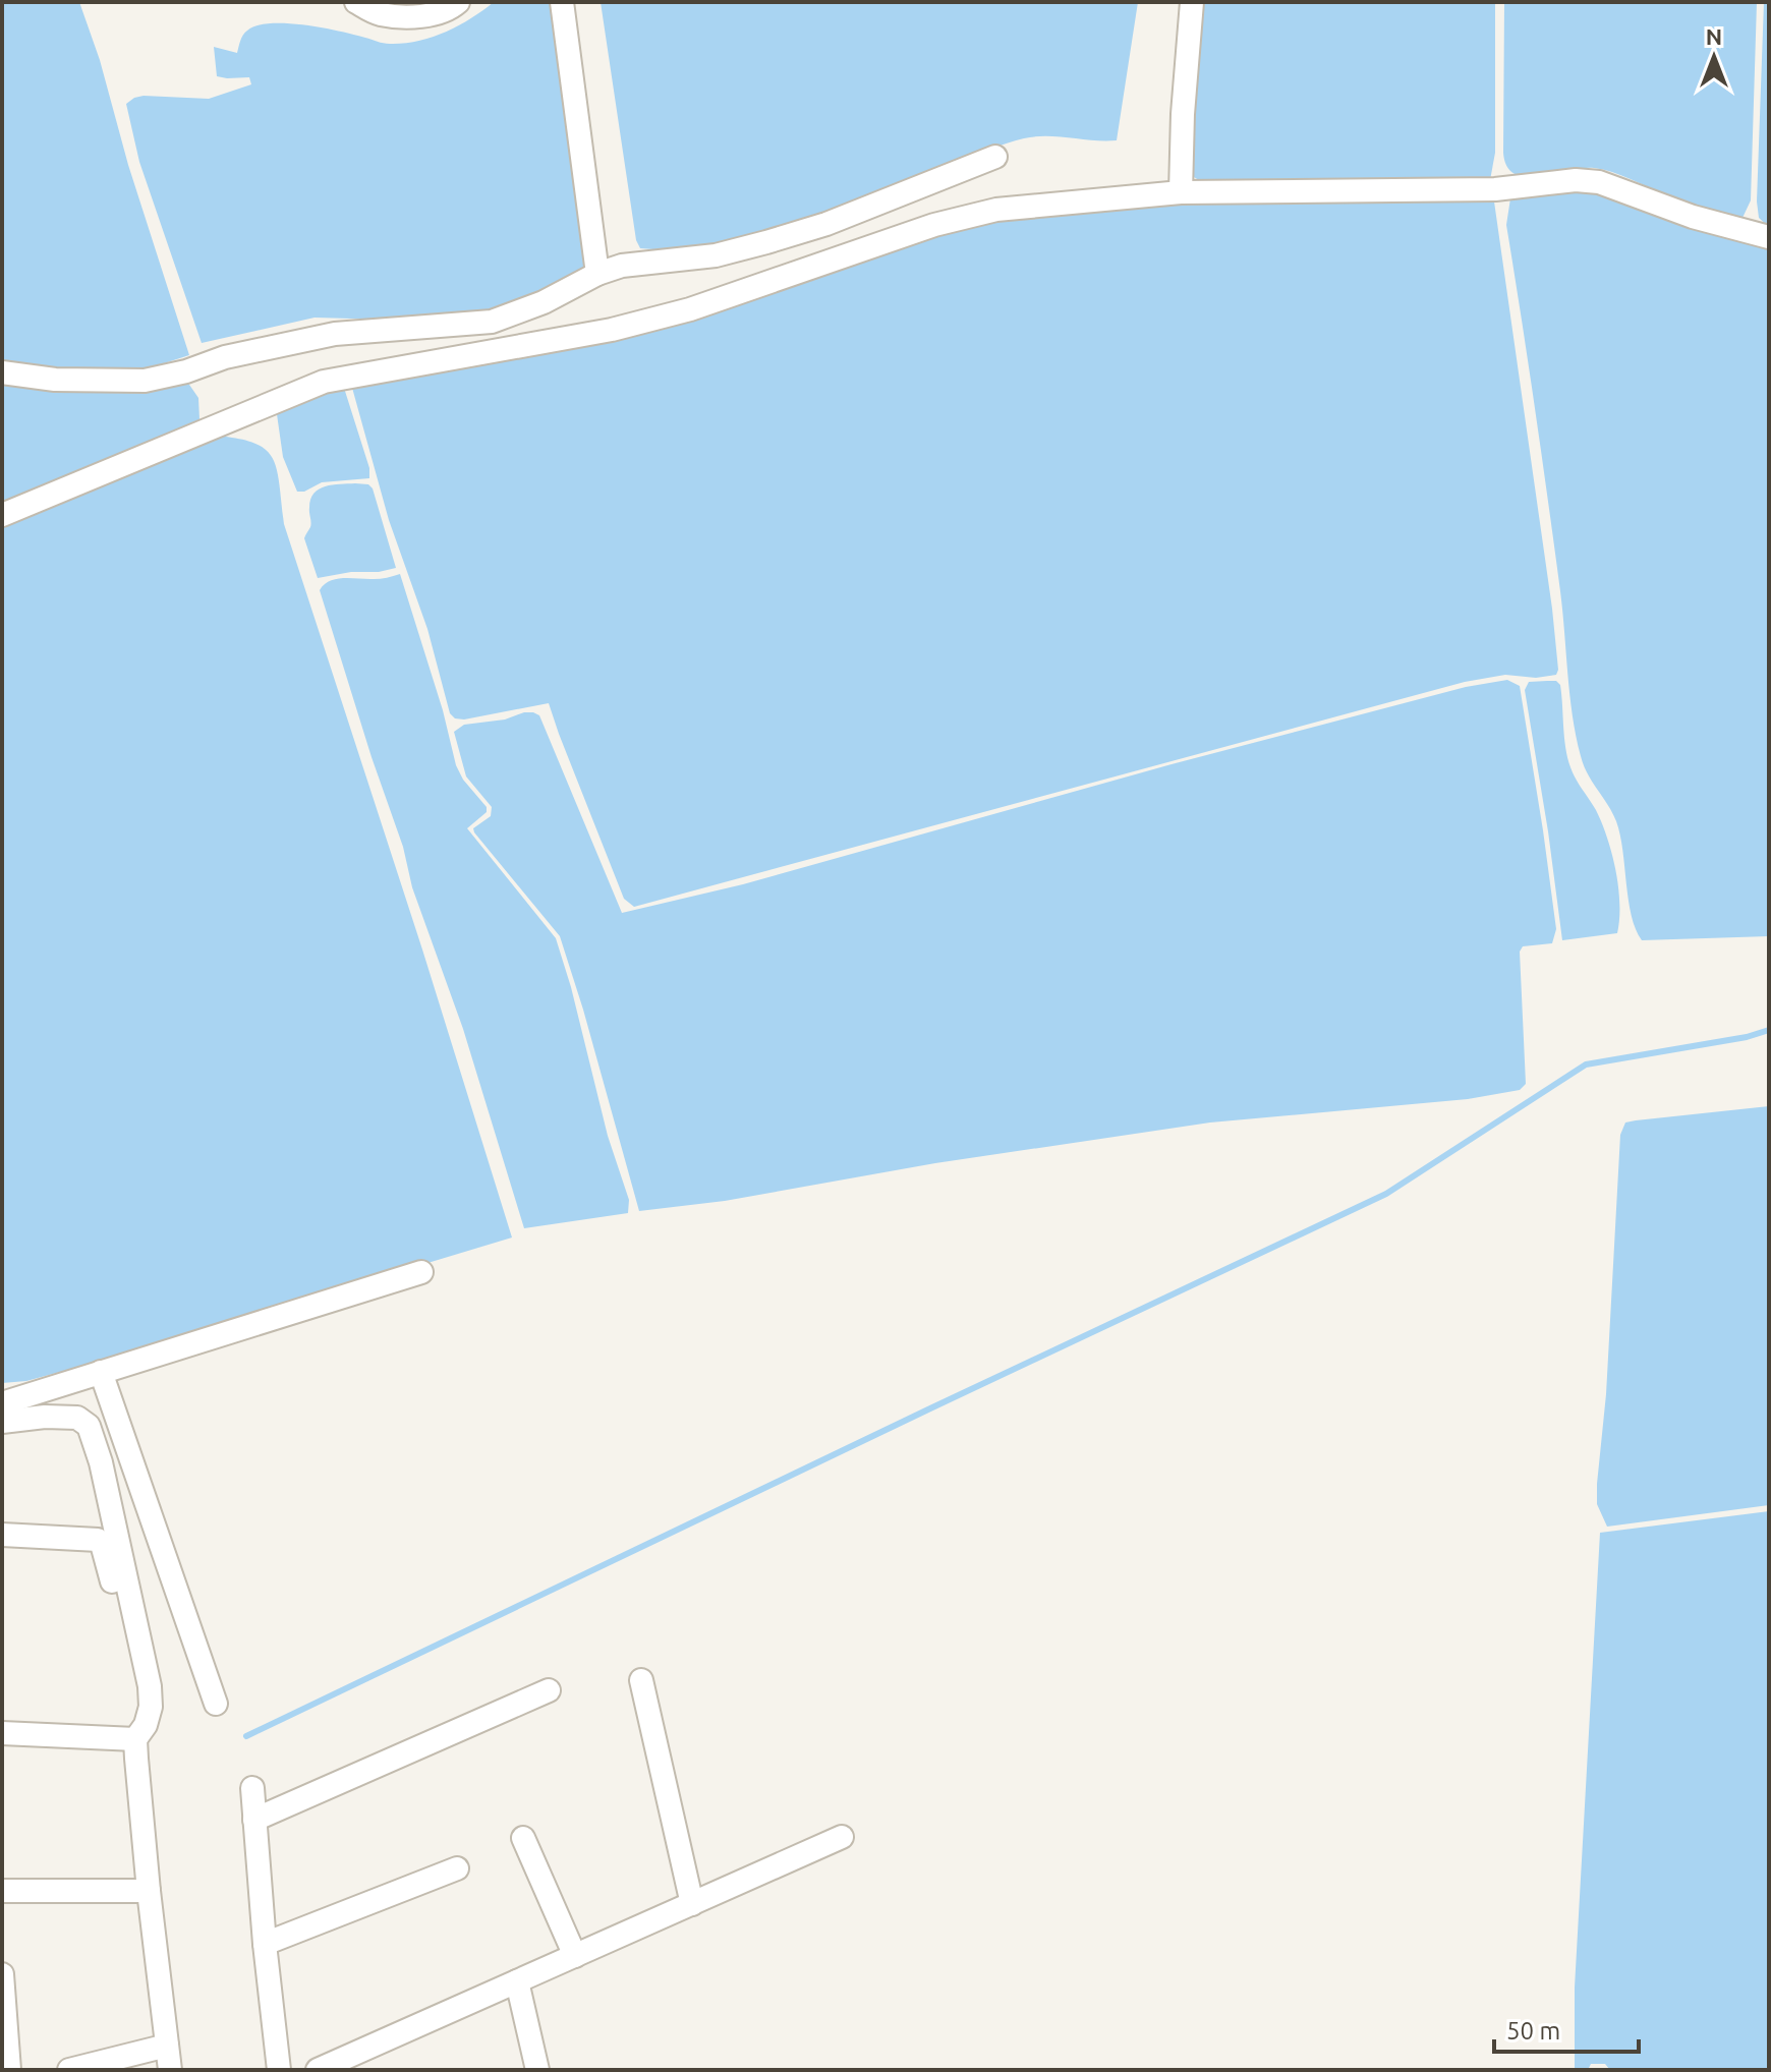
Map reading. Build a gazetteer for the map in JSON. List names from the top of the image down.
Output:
{
  "scale_bar": "50 m",
  "north": "top"
}
